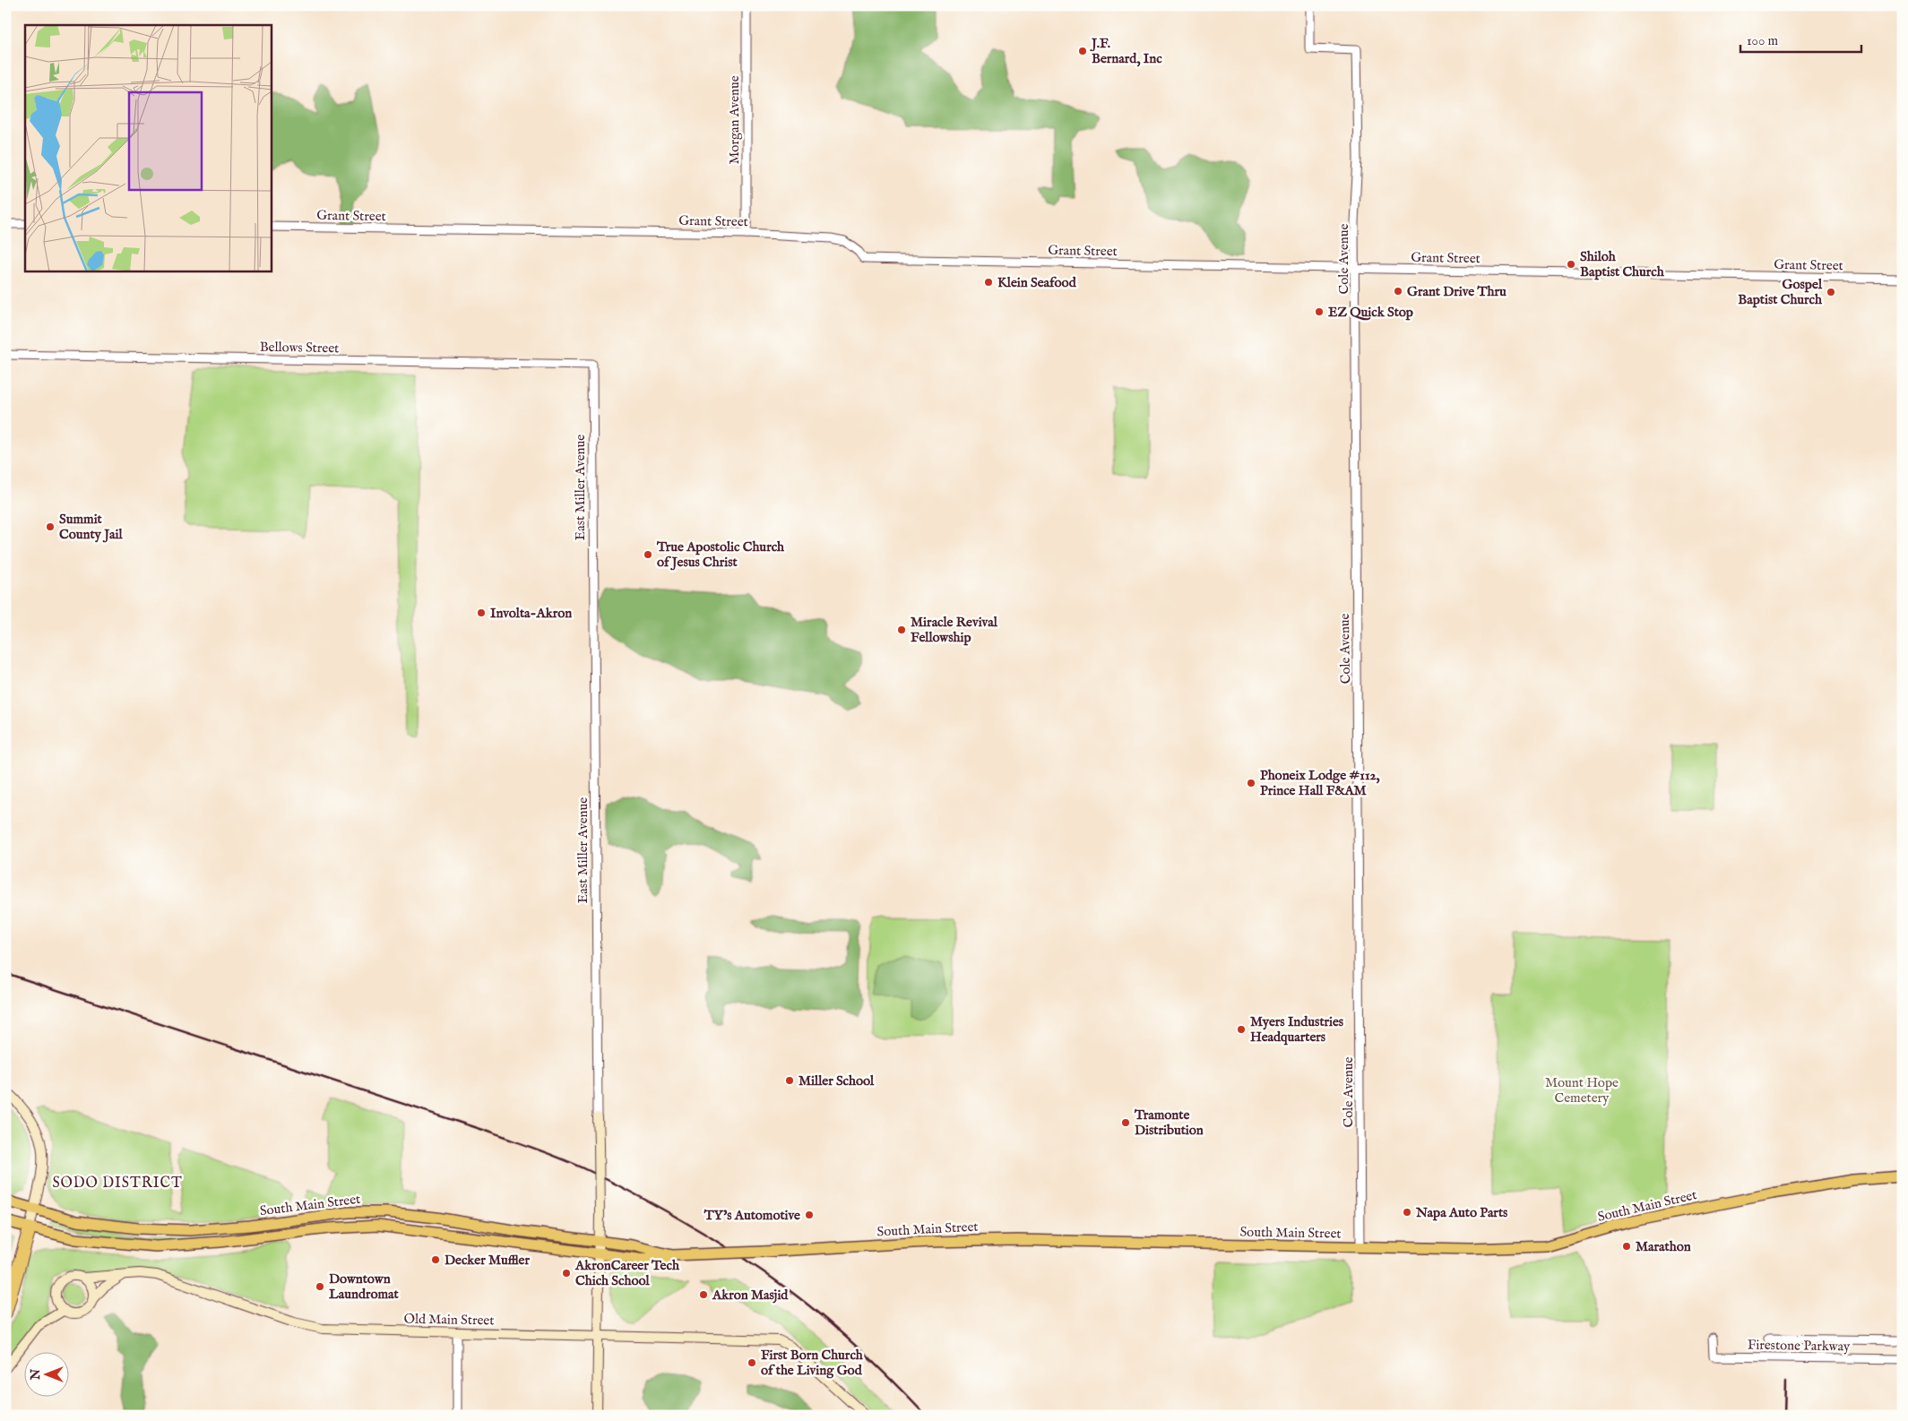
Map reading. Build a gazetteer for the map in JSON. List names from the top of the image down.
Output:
{
  "streets": {
    "main road": ["East Miller Avenue", "South Main Street", "Old Main Street"],
    "street": [
      "Morgan Avenue",
      "Grant Street",
      "Cole Avenue",
      "Bellows Street",
      "Firestone Parkway"
    ]
  },
  "crossings": [
    ["Morgan Avenue", "Grant Street"],
    ["Grant Street", "Cole Avenue"],
    ["Cole Avenue", "South Main Street"],
    ["Bellows Street", "East Miller Avenue"],
    ["East Miller Avenue", "South Main Street"],
    ["East Miller Avenue", "Old Main Street"]
  ],
  "districts": ["SODO DISTRICT"],
  "parks": ["Mount Hope Cemetery"],
  "places": [
    "J.F. Bernard, Inc",
    "Shiloh Baptist Church",
    "Klein Seafood",
    "Grant Drive Thru",
    "Gospel Baptist Church",
    "EZ Quick Stop",
    "Summit County Jail",
    "True Apostolic Church of Jesus Christ",
    "Involta-Akron",
    "Miracle Revival Fellowship",
    "Phoneix Lodge #112, Prince Hall F&AM",
    "Myers Industries Headquarters",
    "Miller School",
    "Tramonte Distribution",
    "Napa Auto Parts",
    "TY's Automotive",
    "Marathon",
    "Decker Muffler",
    "AkronCareer Tech Chich School",
    "Downtown Laundromat",
    "Akron Masjid",
    "First Born Church of the Living God"
  ],
  "scale_bar": "100 m",
  "north": "left"
}
